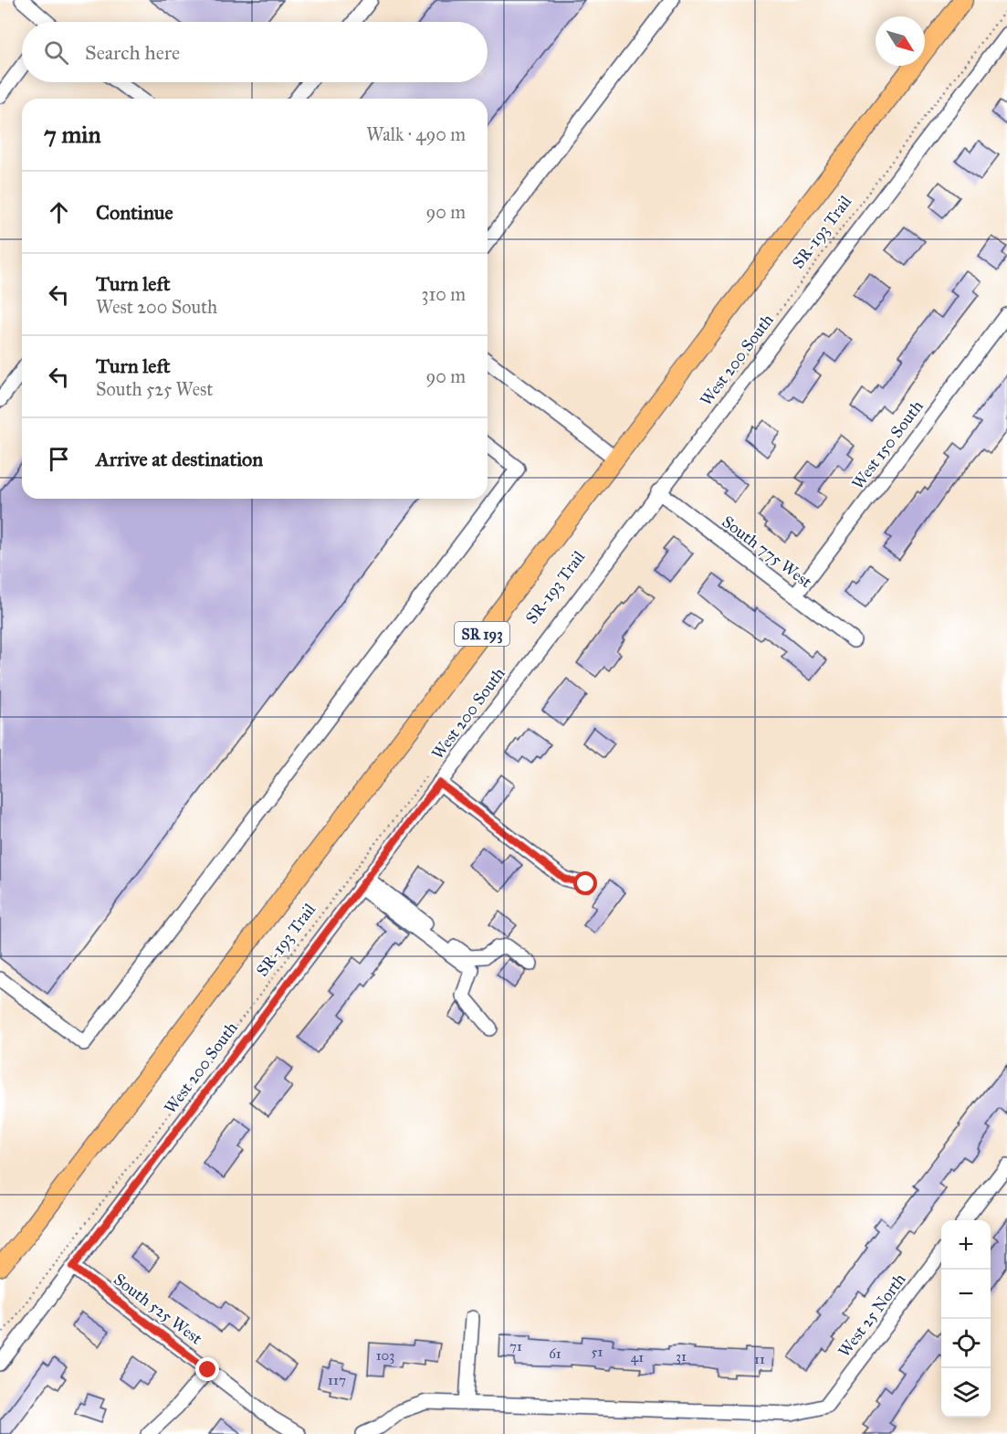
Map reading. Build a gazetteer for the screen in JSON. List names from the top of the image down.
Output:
{
  "streets": {
    "main road": ["SR 193"],
    "street": [
      "West 200 South",
      "West 150 South",
      "South 775 West",
      "South 525 West",
      "West 25 North"
    ],
    "path": ["SR-193 Trail"]
  },
  "crossings": [
    ["West 200 South", "South 775 West"],
    ["West 200 South", "South 525 West"],
    ["West 150 South", "South 775 West"]
  ],
  "house_numbers": [
    "71",
    "51",
    "61",
    "103",
    "31",
    "41",
    "11",
    "117"
  ],
  "north": "bottom right",
  "page": {
    "search": "Search here",
    "heading": ["7 min", "Walk · 490 m"],
    "list": [
      ["Continue", "90 m"],
      ["Turn left", "West 200 South", "310 m"],
      ["Turn left", "South 525 West", "90 m"],
      "Arrive at destination"
    ],
    "map_buttons": ["+", "−"]
  }
}
